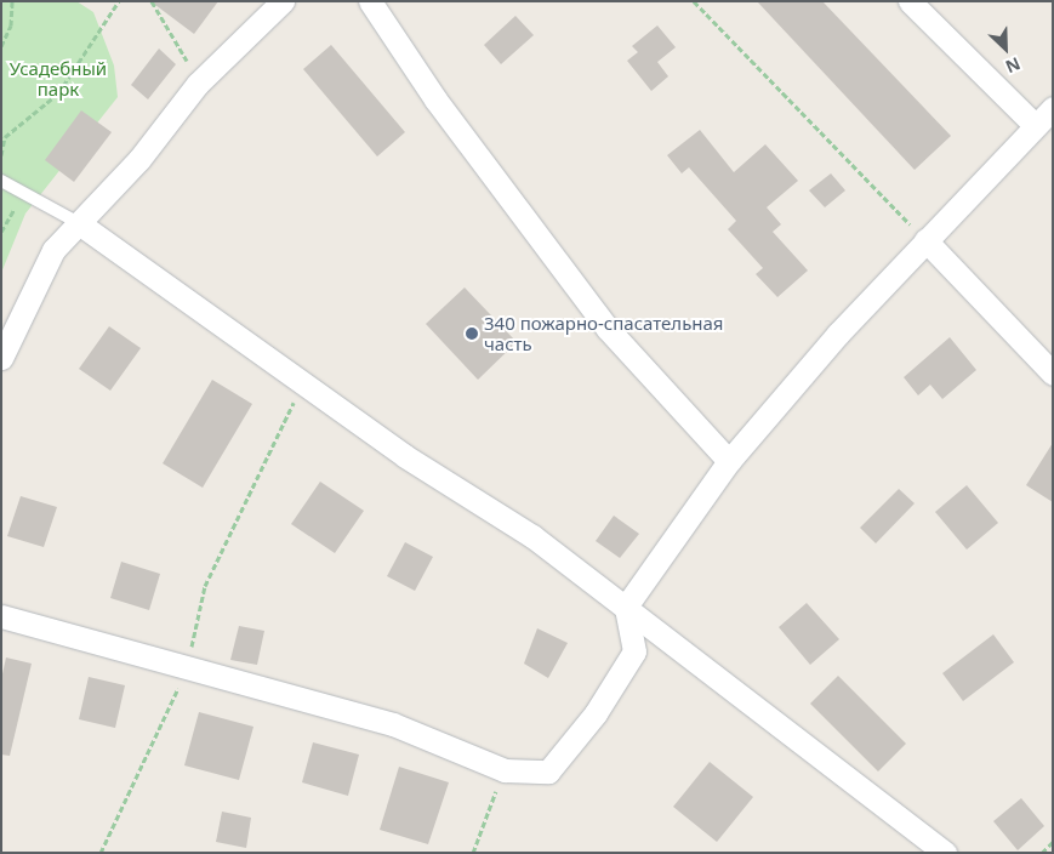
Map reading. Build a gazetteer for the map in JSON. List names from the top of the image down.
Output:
{
  "parks": ["Усадебный парк"],
  "places": ["340 пожарно-спасательная часть"],
  "north": "bottom right"
}
